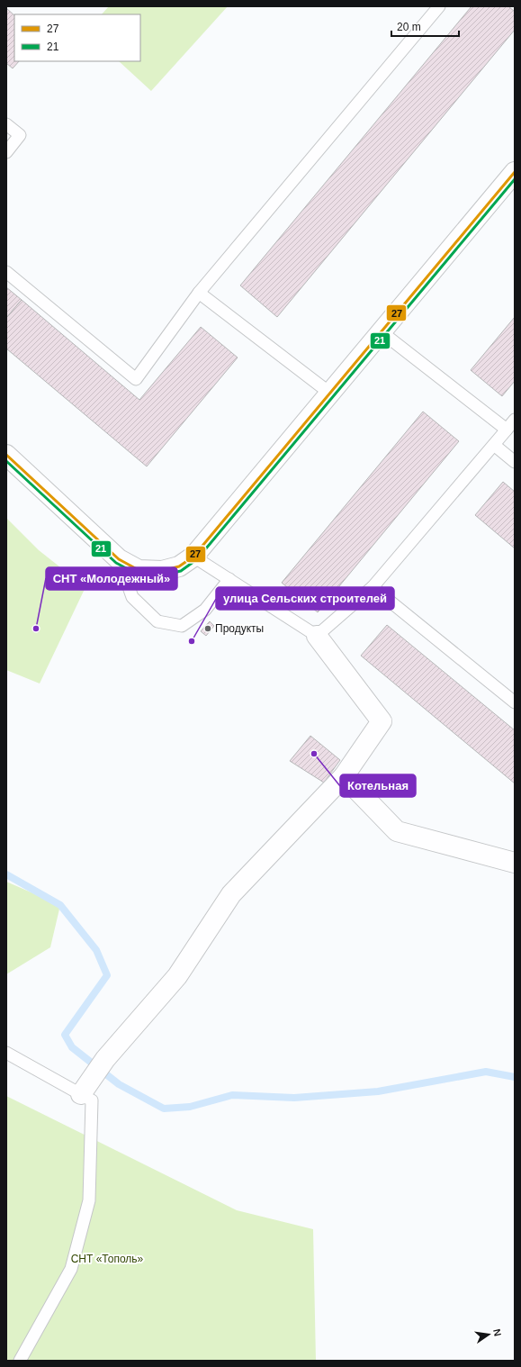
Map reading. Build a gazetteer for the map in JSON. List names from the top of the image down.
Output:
{
  "parks": ["СНТ «Тополь»"],
  "places": [
    "СНТ «Молодежный»",
    "Продукты",
    "улица Сельских строителей",
    "Котельная"
  ],
  "lines": ["transit line 27", "transit line 21"],
  "legend": ["27", "21"],
  "scale_bar": "20 m",
  "north": "right"
}
